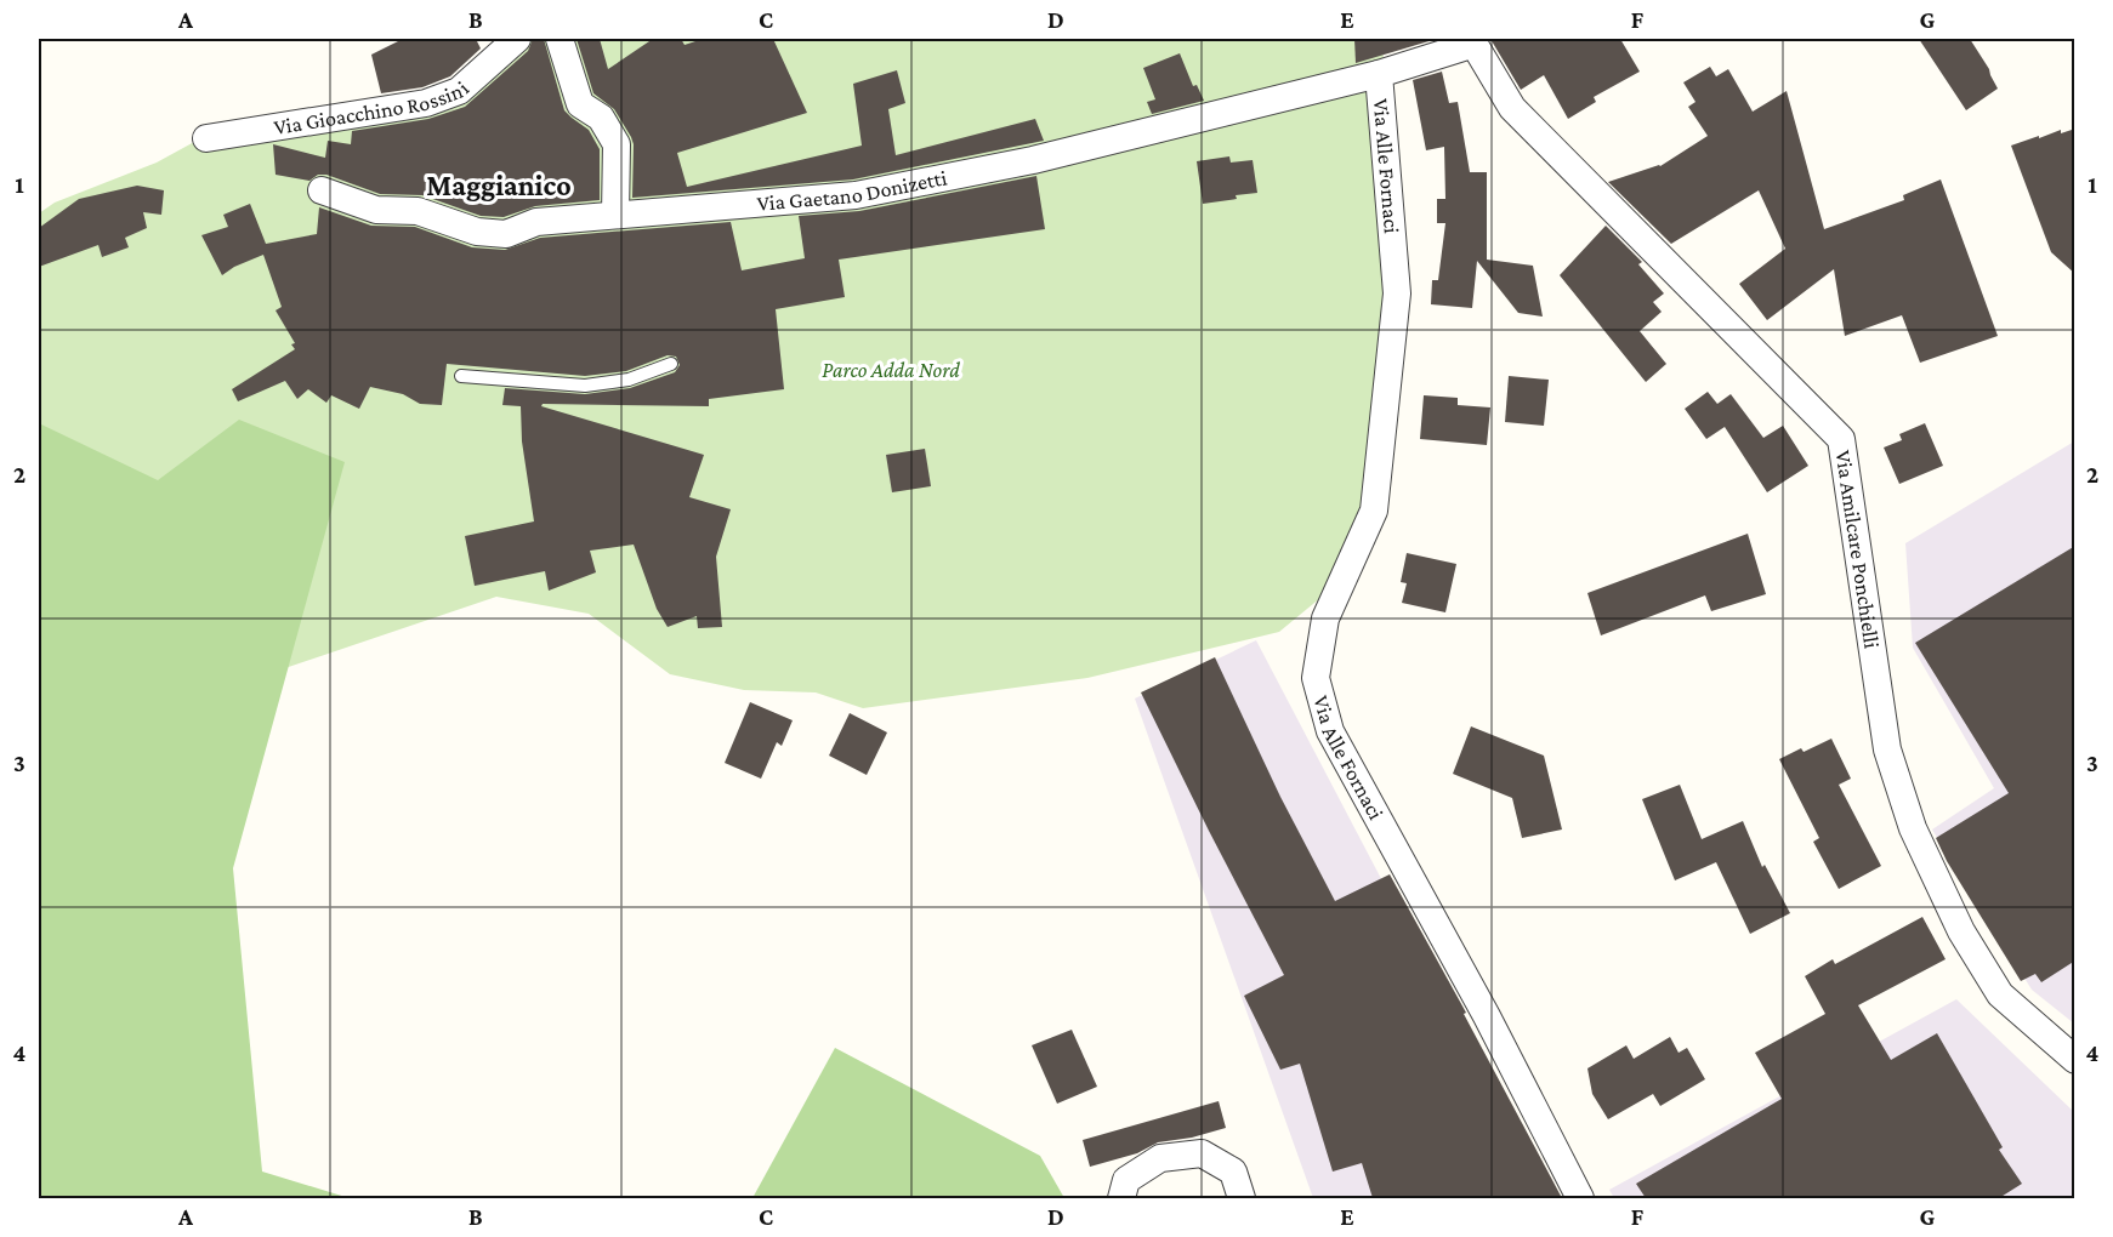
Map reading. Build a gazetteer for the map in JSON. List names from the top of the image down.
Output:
{
  "streets": {
    "street": [
      "Via Gioacchino Rossini",
      "Via Alle Fornaci",
      "Via Gaetano Donizetti",
      "Via Amilcare Ponchielli"
    ]
  },
  "crossings": [
    ["Via Alle Fornaci", "Via Gaetano Donizetti"],
    ["Via Alle Fornaci", "Via Amilcare Ponchielli"]
  ],
  "districts": ["Maggianico"],
  "parks": ["Parco Adda Nord"],
  "grid": {
    "columns": [
      "A",
      "B",
      "C",
      "D",
      "E",
      "F",
      "G"
    ],
    "rows": [
      "1",
      "2",
      "3",
      "4"
    ]
  }
}
